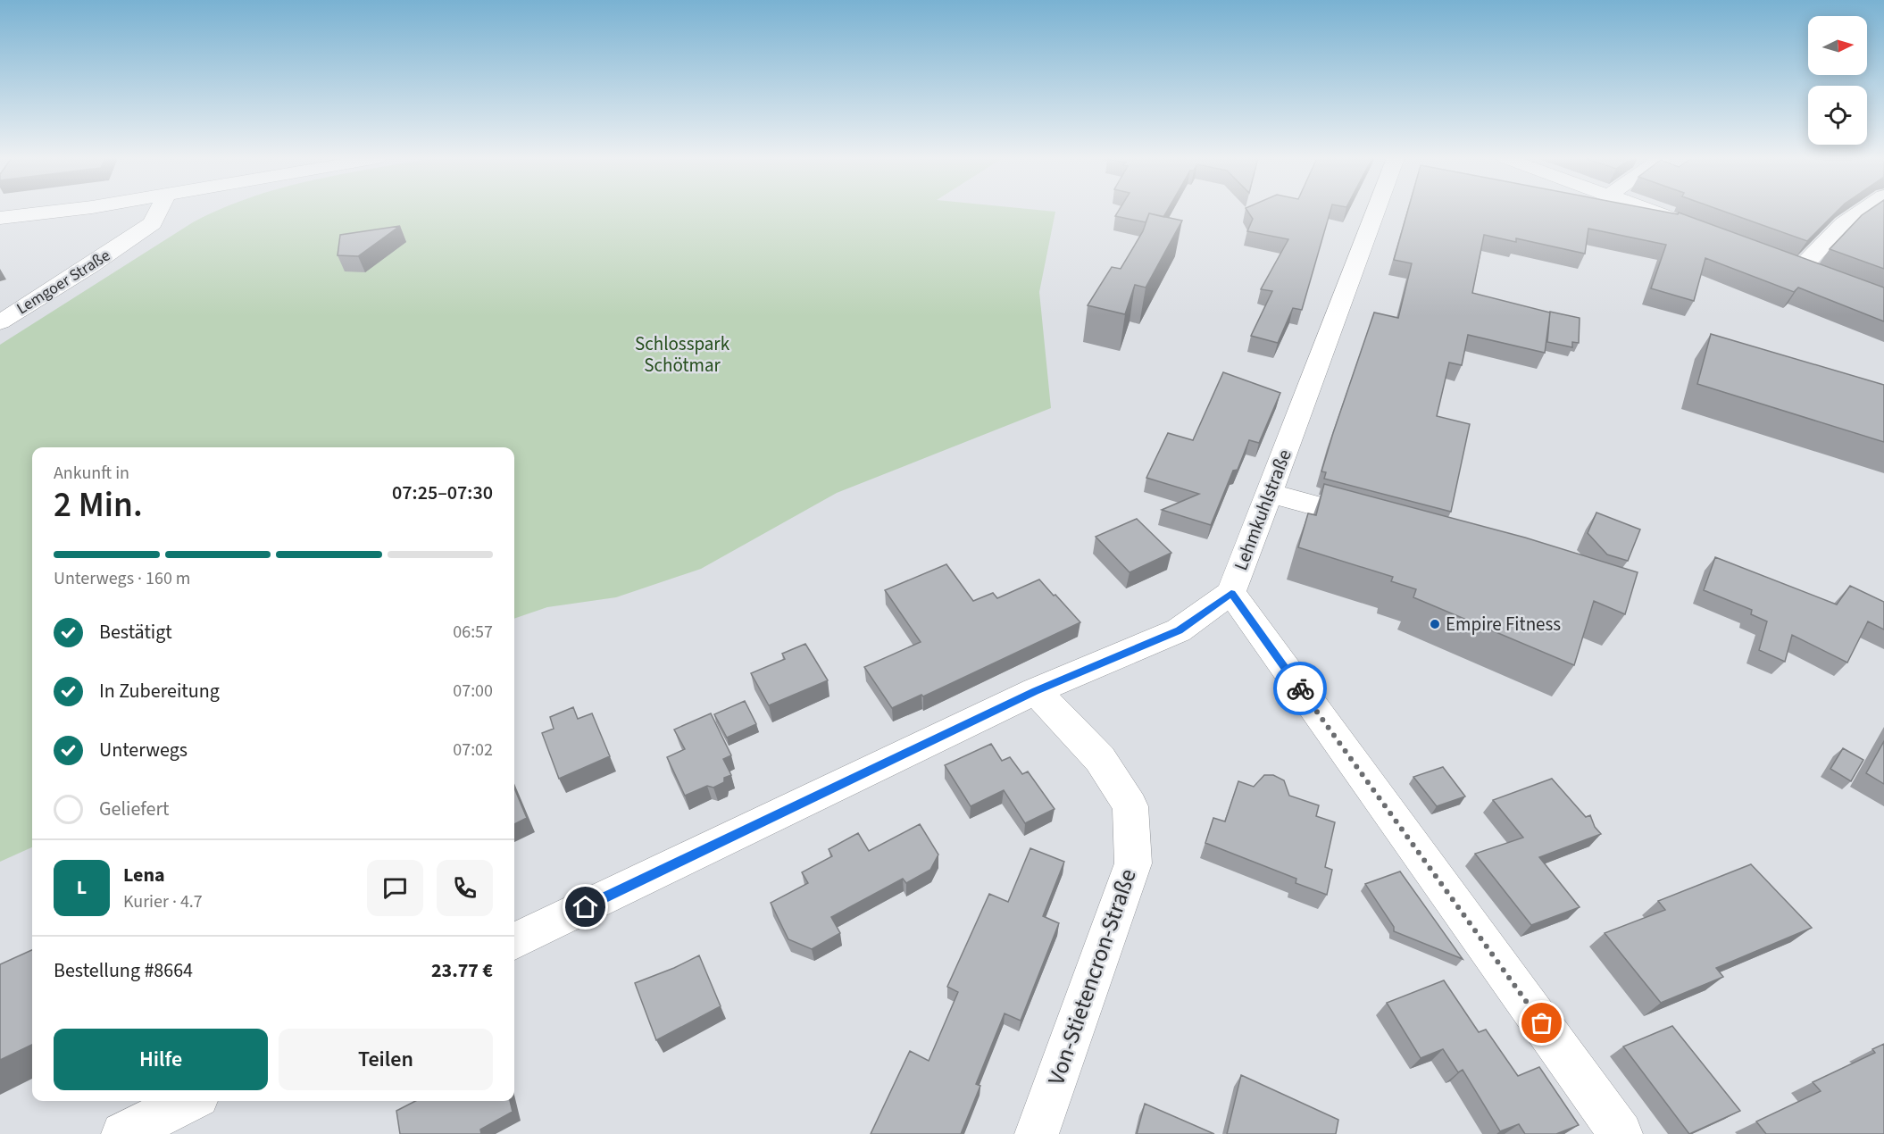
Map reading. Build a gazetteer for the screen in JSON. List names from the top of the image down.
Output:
{
  "streets": {
    "street": ["Lemgoer Straße", "Lehmkuhlstraße", "Von-Stietencron-Straße"]
  },
  "crossings": [
    ["Lehmkuhlstraße", "Von-Stietencron-Straße"]
  ],
  "parks": ["Schlosspark Schötmar"],
  "places": ["Empire Fitness"],
  "north": "right",
  "page": {
    "heading": ["2 Min.", "Ankunft in", "07:25–07:30"],
    "panel": [
      "Lena",
      "Kurier · 4.7",
      "Bestellung #8664",
      "23.77 €"
    ],
    "bar": "Unterwegs · 160 m",
    "list": [
      ["Bestätigt", "06:57"],
      ["In Zubereitung", "07:00"],
      ["Unterwegs", "07:02"],
      "Geliefert"
    ],
    "round": "L",
    "buttons": ["Hilfe", "Teilen"]
  }
}
